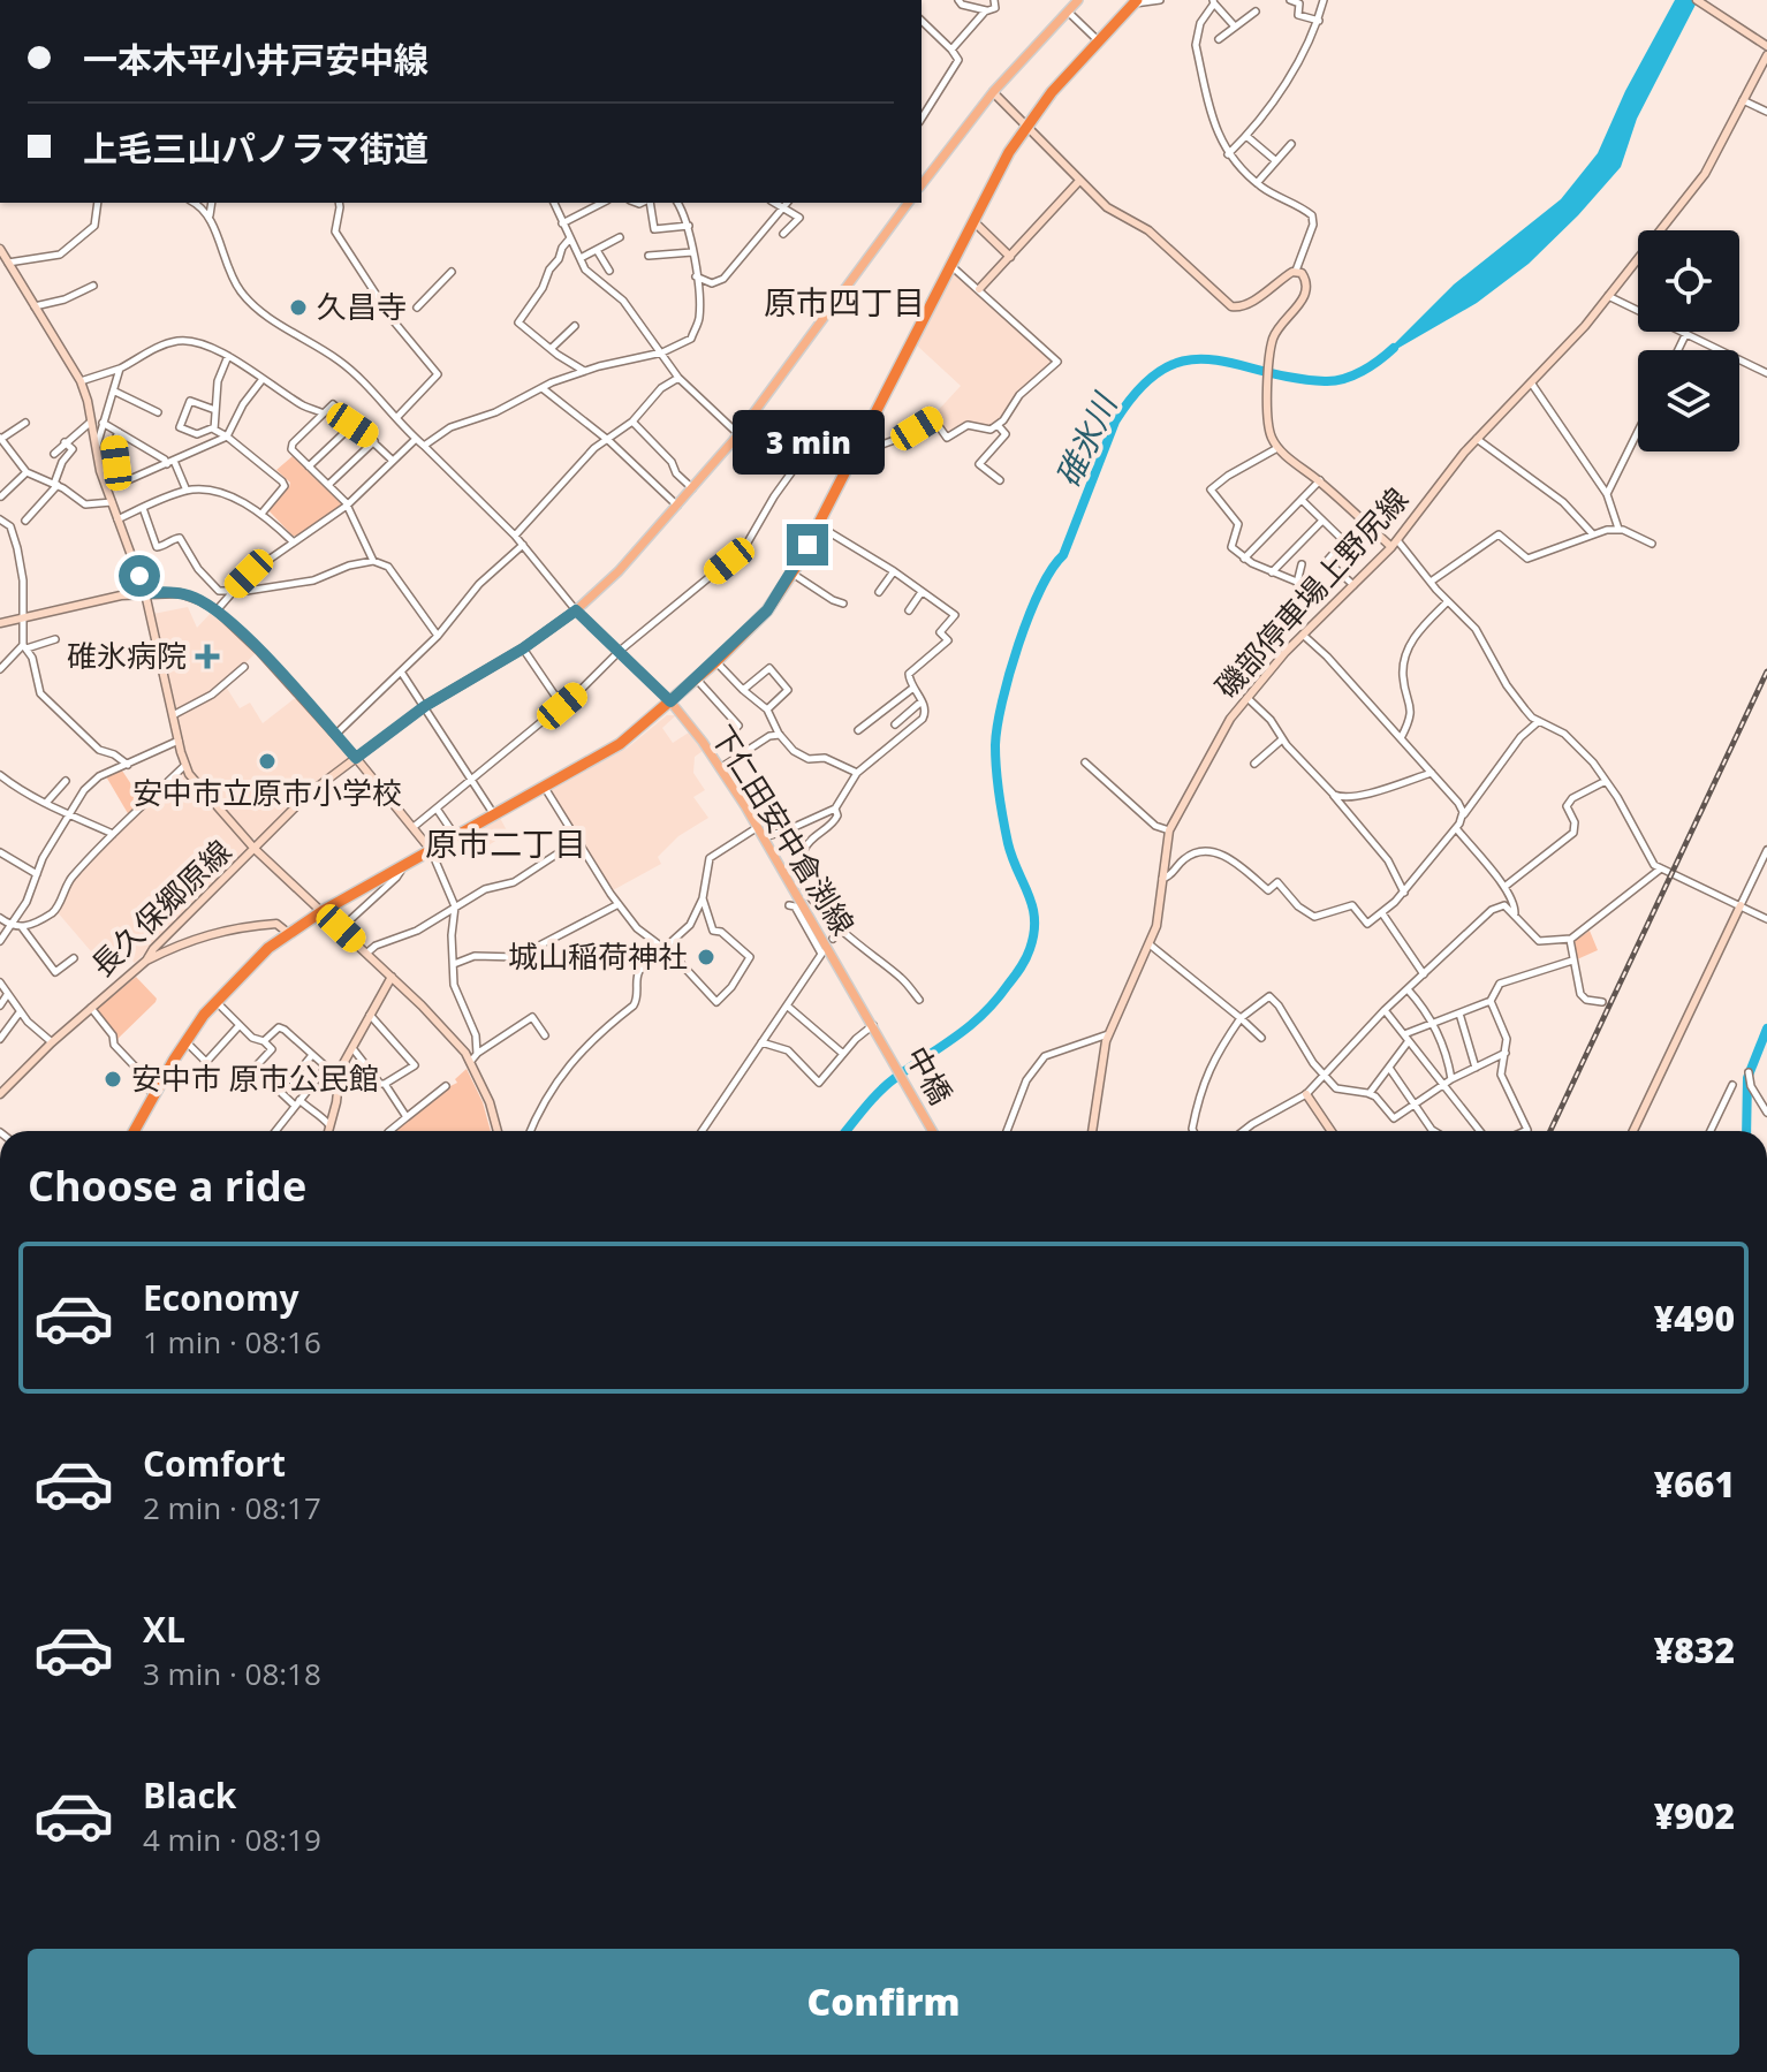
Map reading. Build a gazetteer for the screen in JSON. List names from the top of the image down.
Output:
{
  "streets": {
    "main road": [
      "磯部停車場上野尻線",
      "下仁田安中倉渕線",
      "長久保郷原線",
      "中橋"
    ]
  },
  "crossings": [
    ["下仁田安中倉渕線", "長久保郷原線"],
    ["下仁田安中倉渕線", "中橋"]
  ],
  "districts": ["原市四丁目", "原市二丁目"],
  "water": ["碓氷川"],
  "places": {
    "other": [
      "久昌寺",
      "安中市立原市小学校",
      "城山稲荷神社",
      "安中市 原市公民館"
    ],
    "health": ["碓氷病院"]
  },
  "page": {
    "banner": ["一本木平小井戸安中線", "上毛三山パノラマ街道"],
    "bubble": "3 min",
    "heading": "Choose a ride",
    "list": [
      {
        "name": "Economy",
        "note": "1 min · 08:16",
        "value": "¥490"
      },
      {
        "name": "Comfort",
        "note": "2 min · 08:17",
        "value": "¥661"
      },
      {
        "name": "XL",
        "note": "3 min · 08:18",
        "value": "¥832"
      },
      {
        "name": "Black",
        "note": "4 min · 08:19",
        "value": "¥902"
      }
    ],
    "buttons": "Confirm"
  }
}
